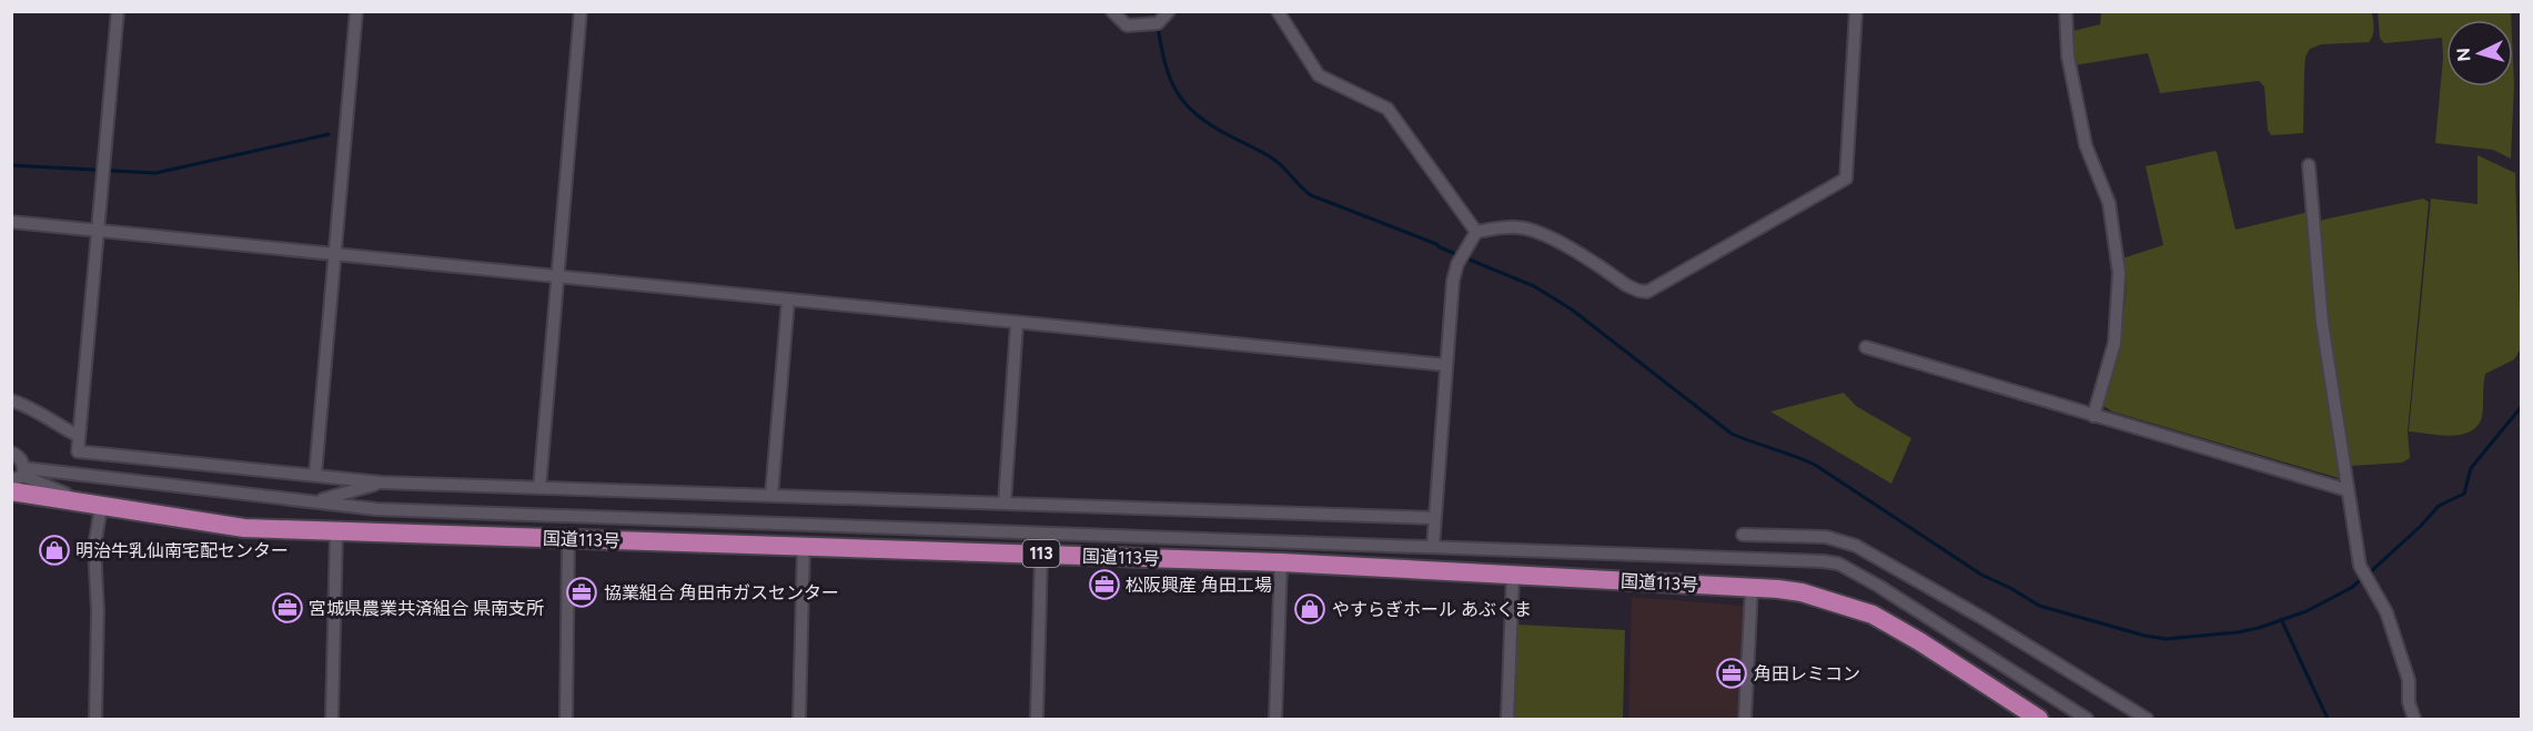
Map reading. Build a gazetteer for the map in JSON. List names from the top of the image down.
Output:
{
  "streets": {
    "highway": ["国道113号", "113"]
  },
  "places": {
    "shop": ["明治牛乳仙南宅配センター", "やすらぎホール あぶくま"],
    "office": [
      "松阪興産 角田工場",
      "協業組合 角田市ガスセンター",
      "宮城県農業共済組合 県南支所",
      "角田レミコン"
    ]
  },
  "north": "left"
}
